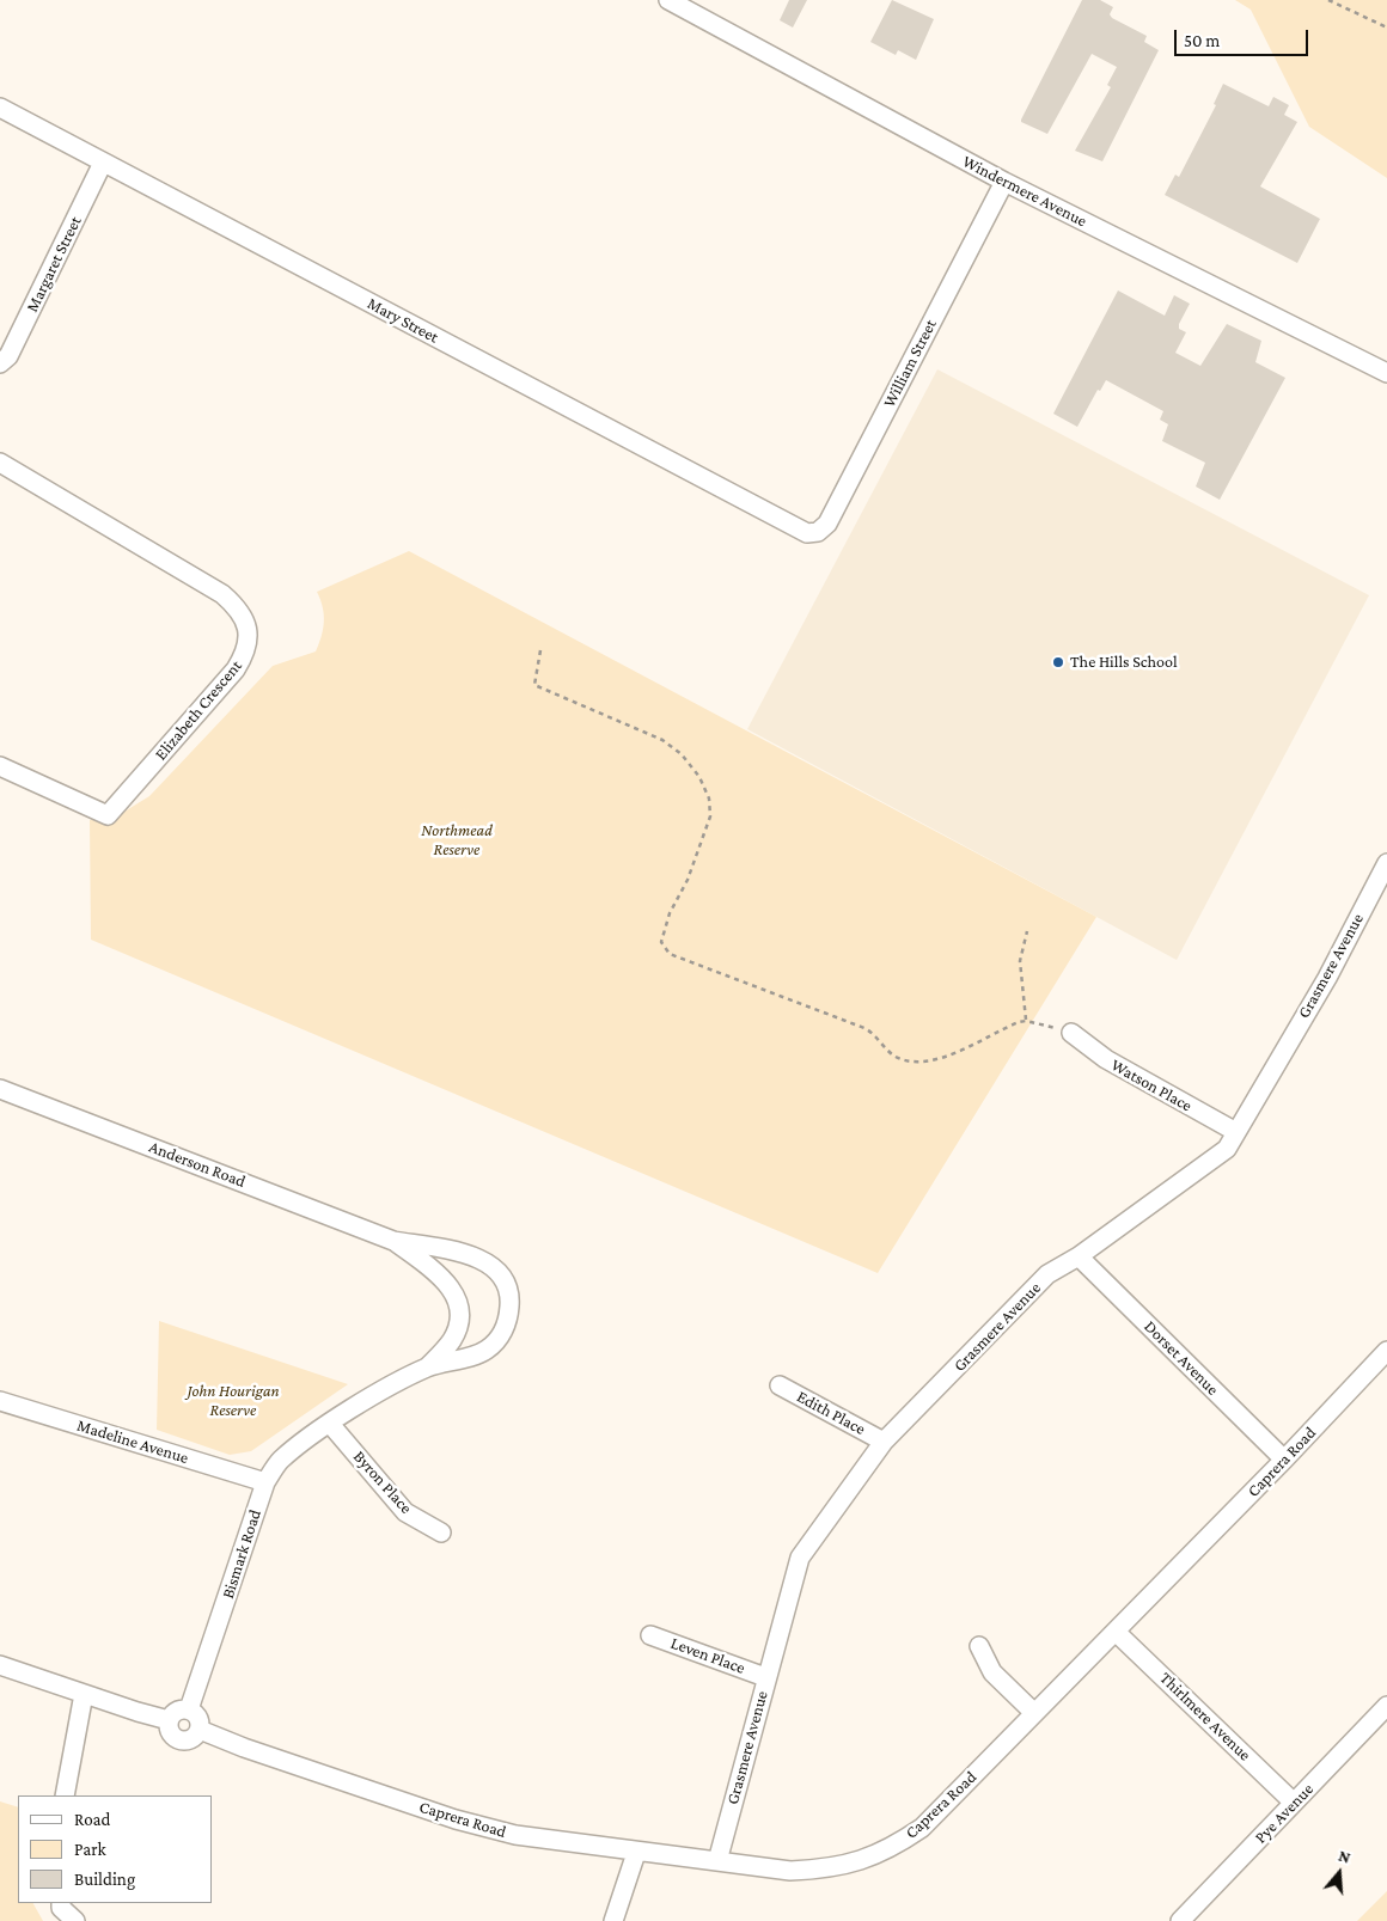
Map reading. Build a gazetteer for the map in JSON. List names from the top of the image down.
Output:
{
  "streets": {
    "street": [
      "Windermere Avenue",
      "Margaret Street",
      "Mary Street",
      "William Street",
      "Elizabeth Crescent",
      "Grasmere Avenue",
      "Watson Place",
      "Anderson Road",
      "Dorset Avenue",
      "Edith Place",
      "Madeline Avenue",
      "Caprera Road",
      "Byron Place",
      "Bismark Road",
      "Leven Place",
      "Thirlmere Avenue",
      "Pye Avenue"
    ]
  },
  "crossings": [
    ["Windermere Avenue", "William Street"],
    ["Margaret Street", "Mary Street"],
    ["Mary Street", "William Street"],
    ["Grasmere Avenue", "Watson Place"],
    ["Grasmere Avenue", "Dorset Avenue"],
    ["Grasmere Avenue", "Edith Place"],
    ["Grasmere Avenue", "Caprera Road"],
    ["Grasmere Avenue", "Leven Place"],
    ["Anderson Road", "Byron Place"],
    ["Anderson Road", "Bismark Road"],
    ["Dorset Avenue", "Caprera Road"],
    ["Madeline Avenue", "Bismark Road"],
    ["Caprera Road", "Bismark Road"],
    ["Caprera Road", "Thirlmere Avenue"],
    ["Byron Place", "Bismark Road"],
    ["Thirlmere Avenue", "Pye Avenue"]
  ],
  "parks": ["Northmead Reserve", "John Hourigan Reserve"],
  "places": ["The Hills School"],
  "legend": ["Road", "Park", "Building"],
  "scale_bar": "50 m",
  "north": "top"
}
